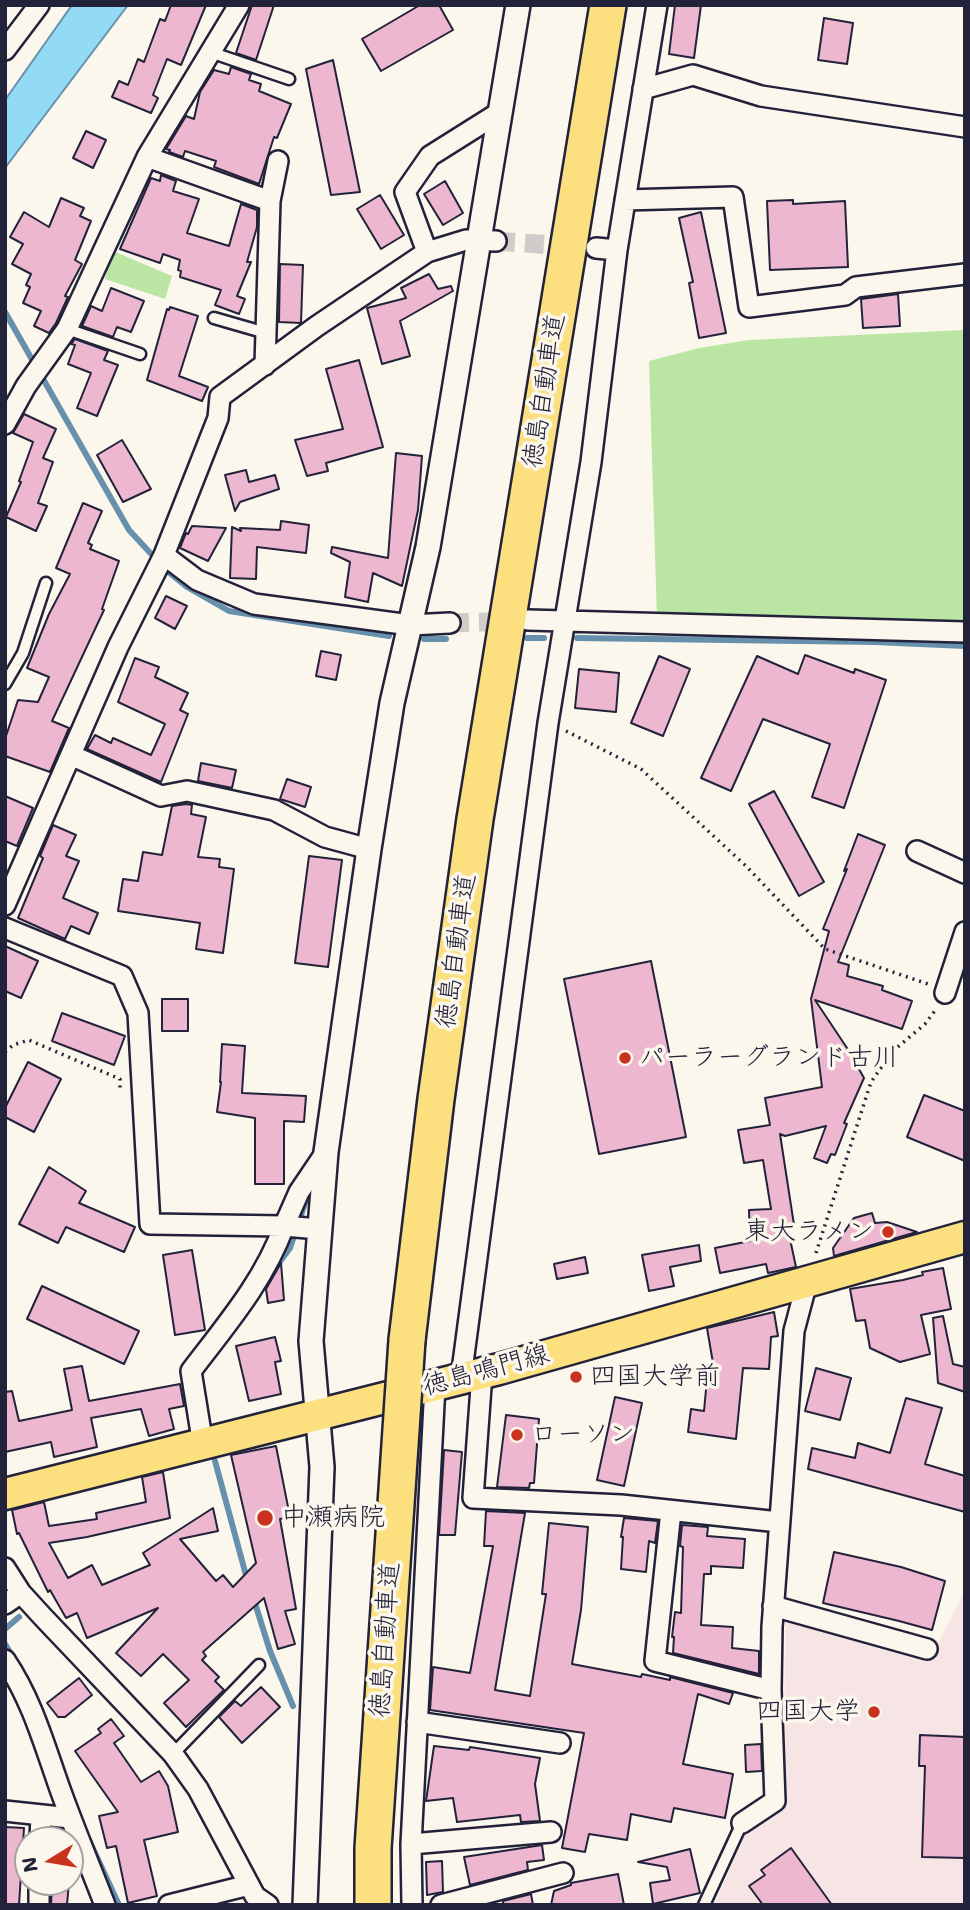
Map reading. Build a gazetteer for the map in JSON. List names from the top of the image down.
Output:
{
  "streets": {
    "highway": ["徳島自動車道"],
    "main road": ["徳島鳴門線"]
  },
  "places": [
    "パーラーグランド古川",
    "東大ラメン",
    "四国大学前",
    "ローソン",
    "中瀬病院",
    "四国大学"
  ],
  "north": "left"
}
